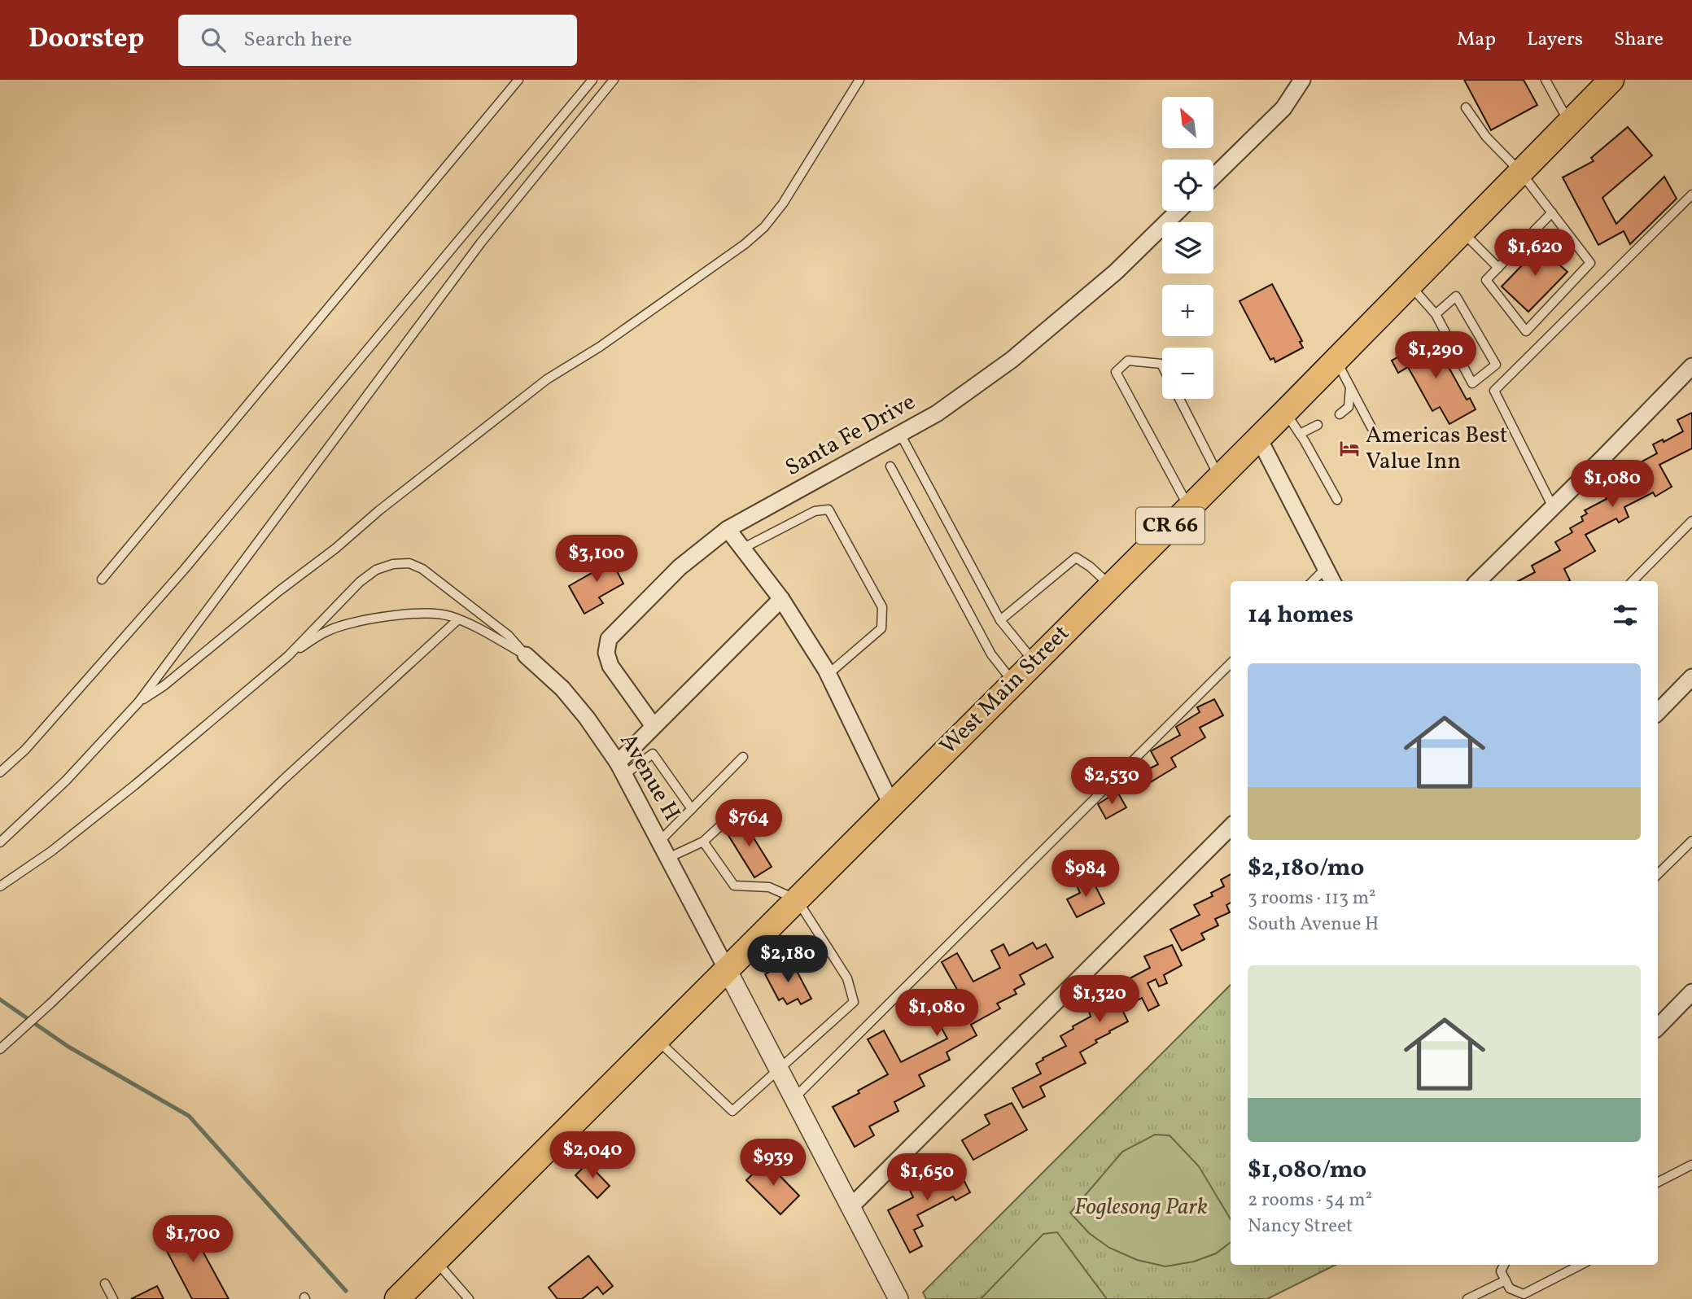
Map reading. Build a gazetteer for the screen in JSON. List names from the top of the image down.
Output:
{
  "streets": {
    "main road": ["CR 66", "West Main Street"],
    "street": ["Santa Fe Drive", "Avenue H"]
  },
  "crossings": [
    ["West Main Street", "Avenue H"]
  ],
  "parks": ["Foglesong Park"],
  "places": {
    "hotel": ["Americas Best Value Inn"]
  },
  "north": "top left",
  "page": {
    "header": "Doorstep",
    "search": "Search here",
    "nav": ["Map", "Layers", "Share"],
    "map_buttons": ["+", "−"],
    "price": [
      "$1,620",
      "$1,290",
      "$1,080",
      "$3,100",
      "$2,530",
      "$764",
      "$984",
      "$2,180",
      "$1,320",
      "$1,080",
      "$2,040",
      "$939",
      "$1,650",
      "$1,700"
    ],
    "heading": "14 homes",
    "list": [
      {
        "name": "$2,180/mo",
        "note": "3 rooms · 113 m² · South Avenue H"
      },
      {
        "name": "$1,080/mo",
        "note": "2 rooms · 54 m² · Nancy Street"
      }
    ]
  }
}
